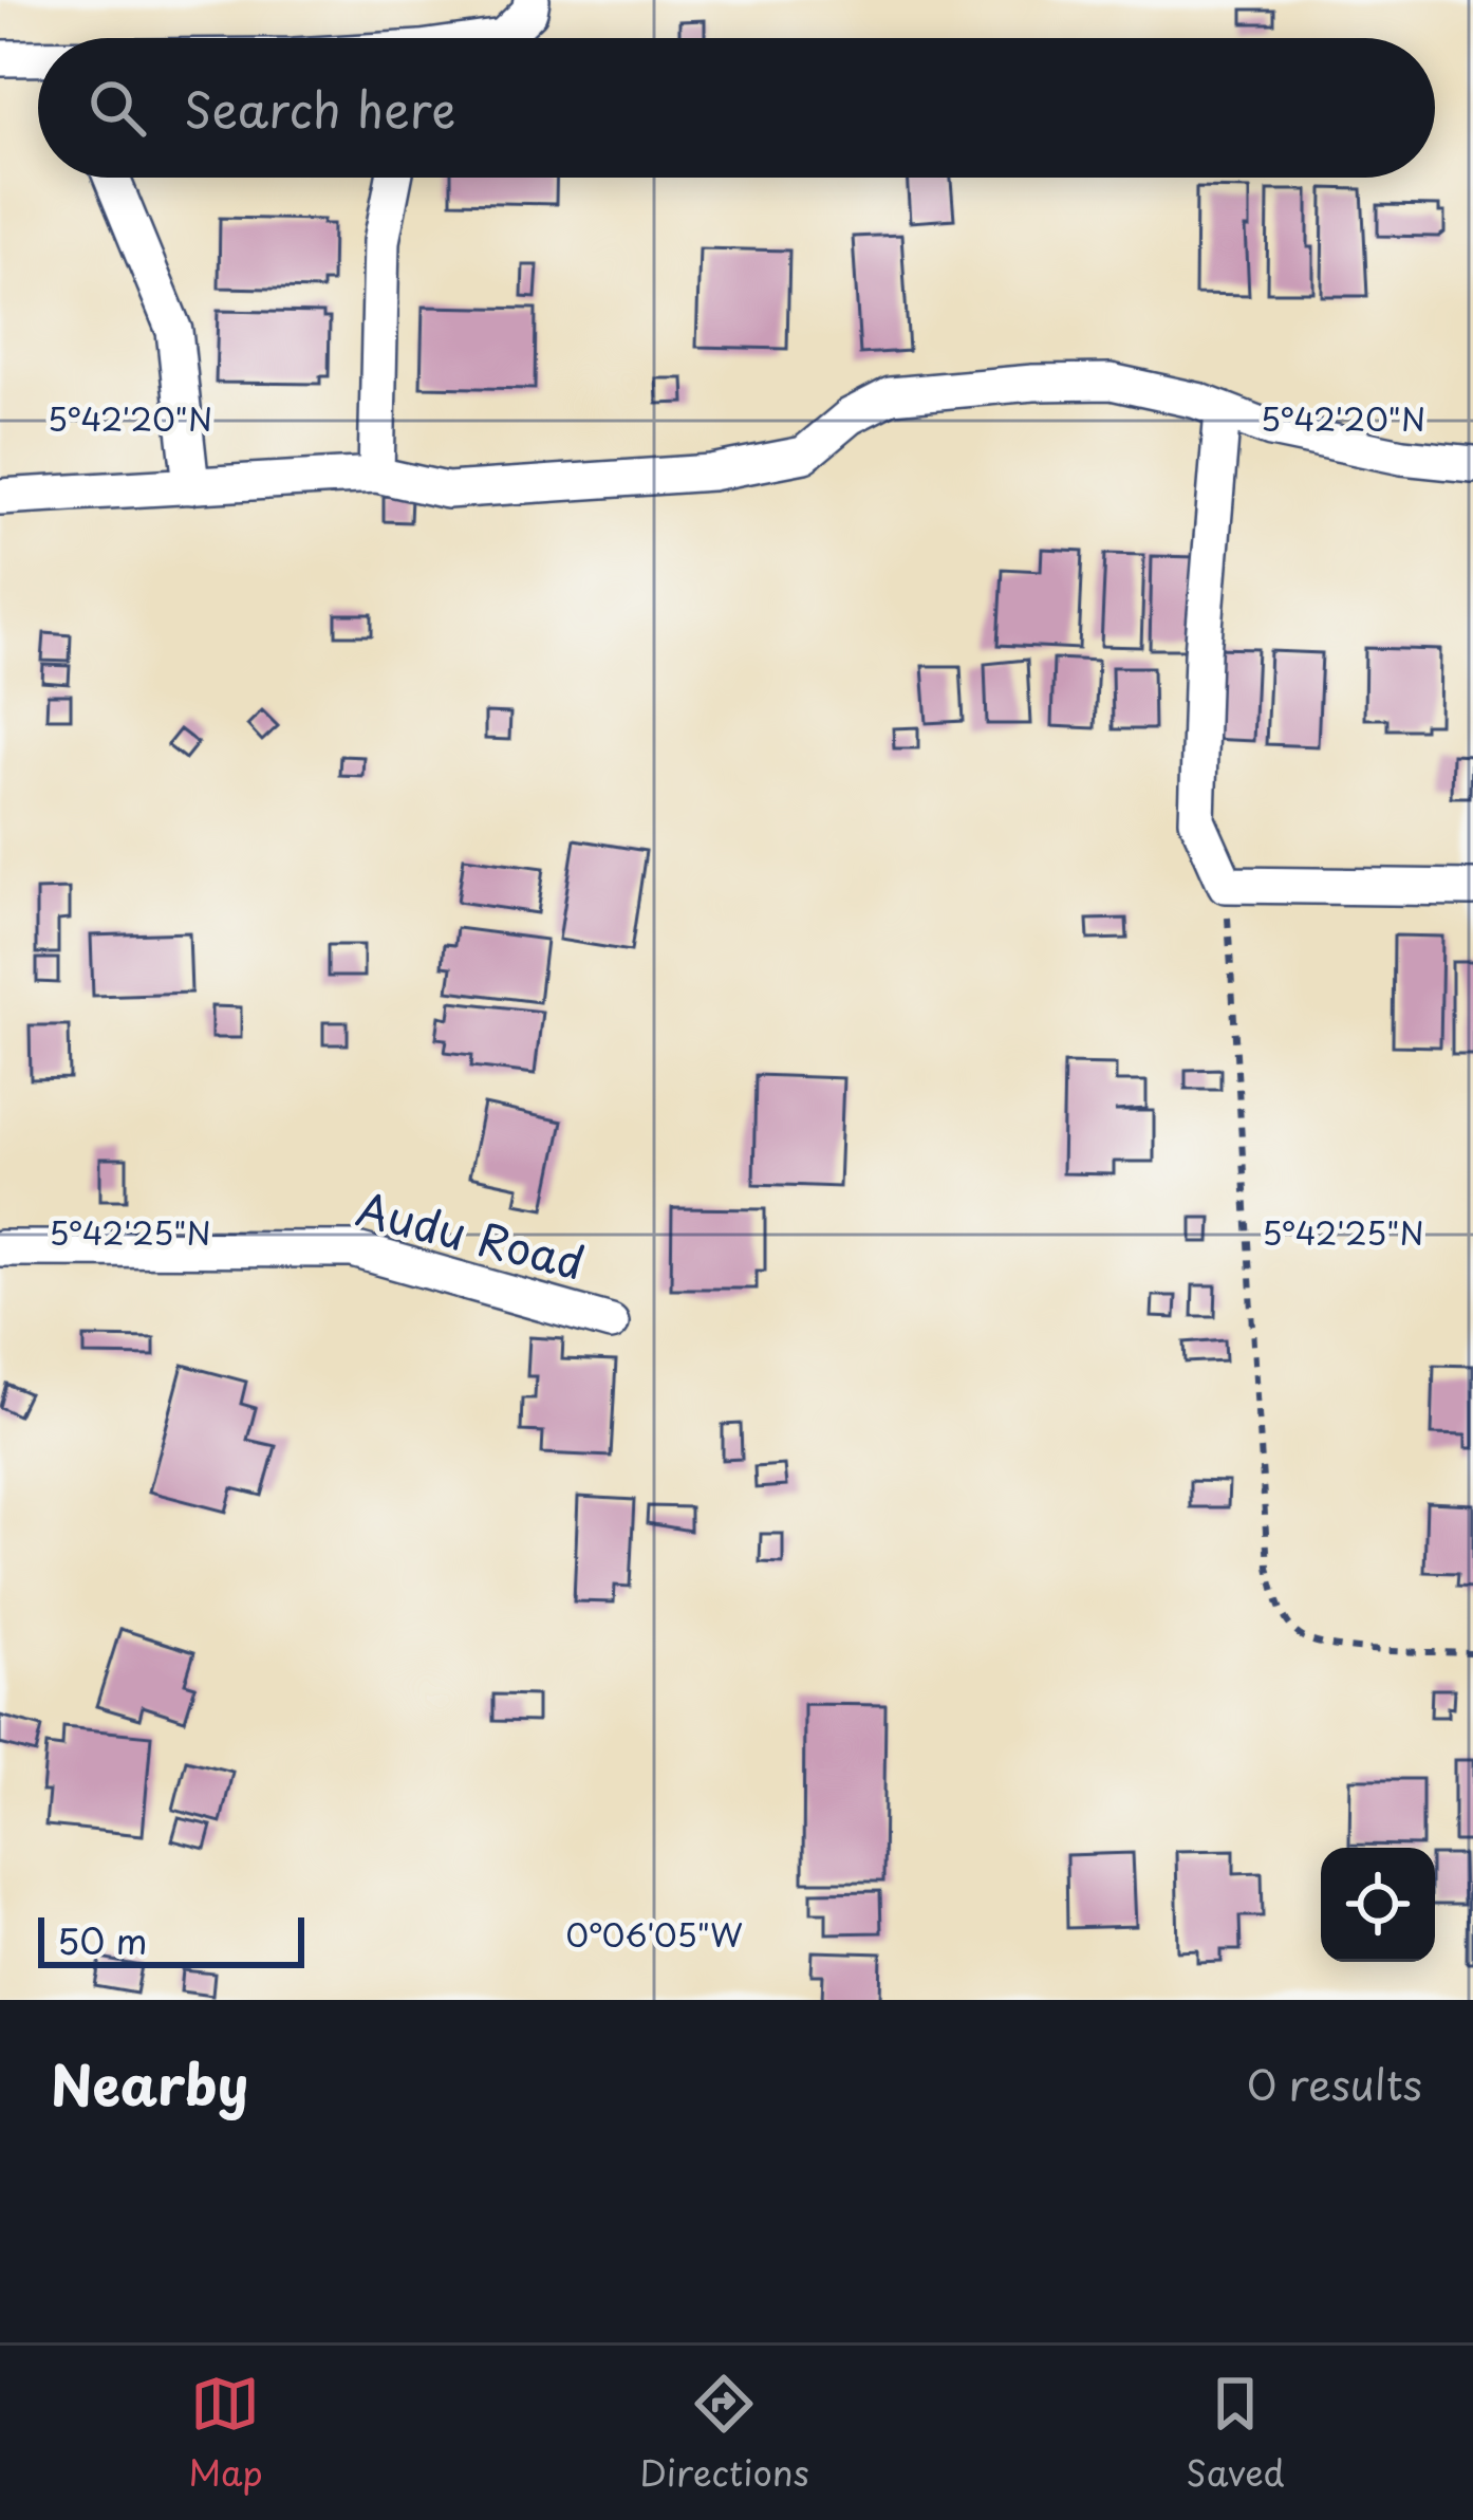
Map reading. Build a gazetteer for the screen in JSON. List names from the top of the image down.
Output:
{
  "streets": {
    "street": ["Audu Road"]
  },
  "scale_bar": "50 m",
  "page": {
    "search": "Search here",
    "scale": "50 m",
    "heading": ["Nearby", "0 results"],
    "nav": ["Map", "Directions", "Saved"]
  },
  "coordinates": ["5°42'20\"N", "5°42'25\"N", "0°06'05\"W"]
}
